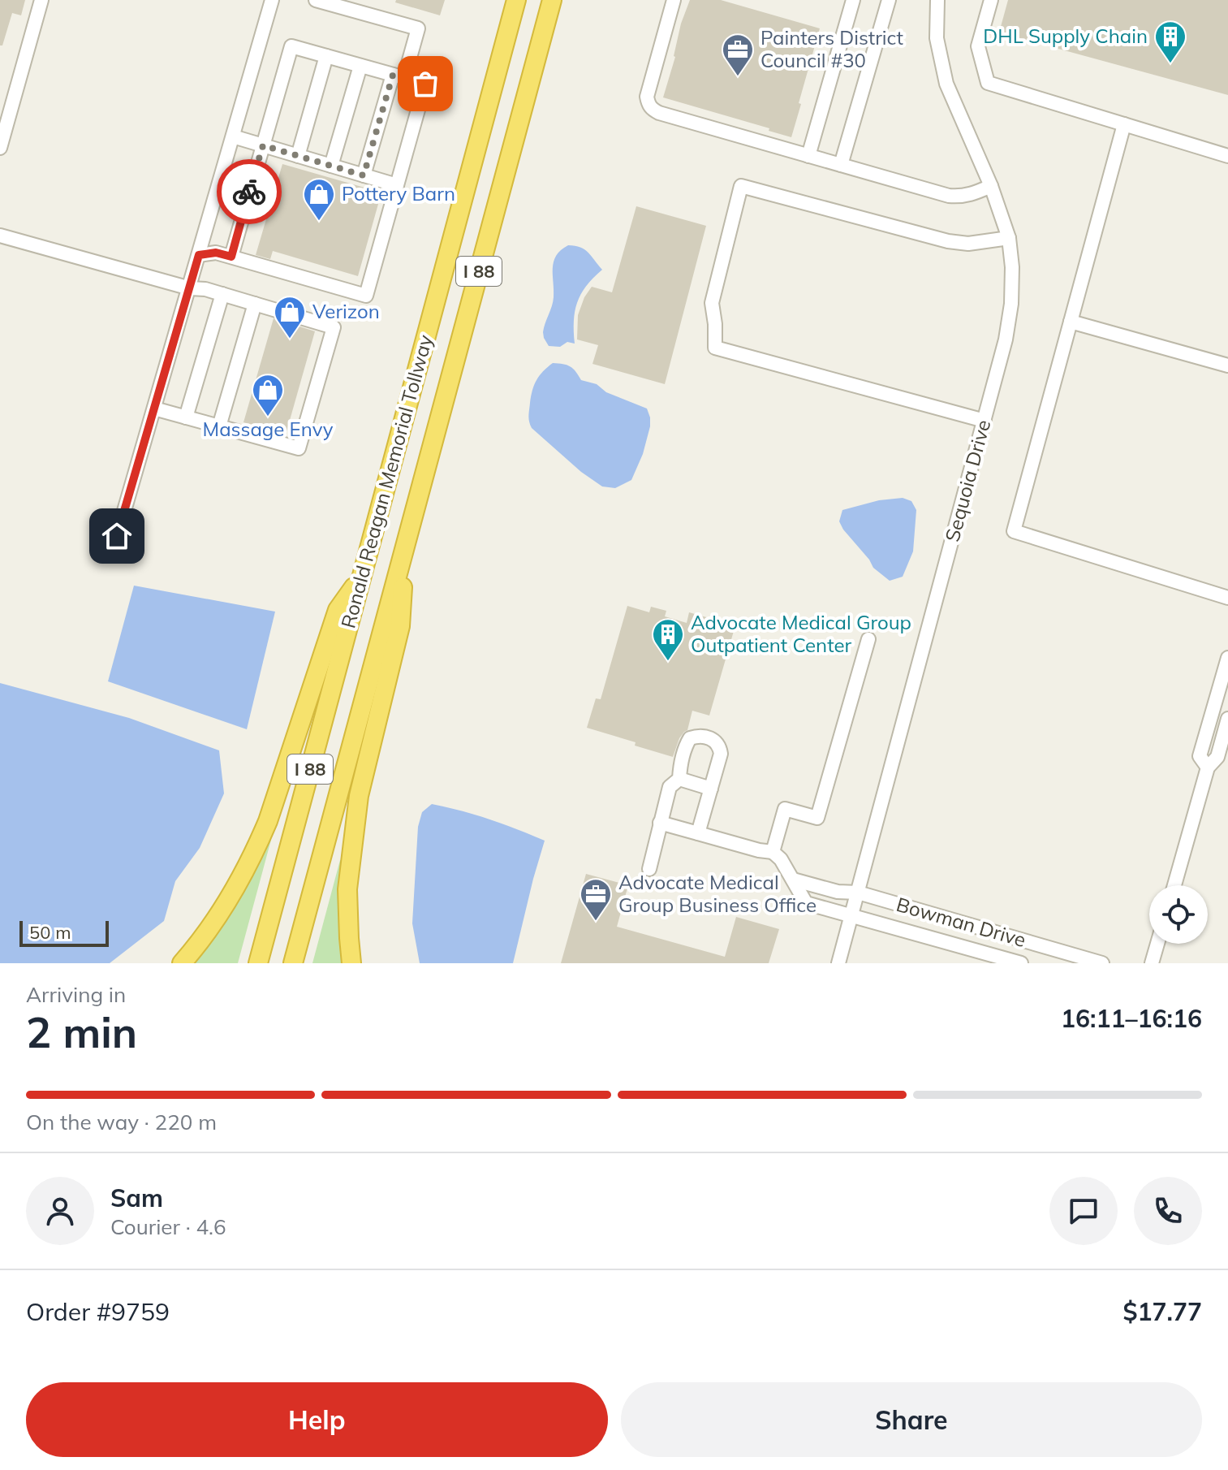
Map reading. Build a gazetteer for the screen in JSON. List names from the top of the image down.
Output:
{
  "streets": {
    "highway": ["I 88", "Ronald Reagan Memorial Tollway"],
    "street": ["Sequoia Drive", "Bowman Drive"]
  },
  "crossings": [
    ["Sequoia Drive", "Bowman Drive"]
  ],
  "places": {
    "building": ["DHL Supply Chain", "Advocate Medical Group Outpatient Center"],
    "office": ["Painters District Council #30", "Advocate Medical Group Business Office"],
    "shop": ["Pottery Barn", "Verizon", "Massage Envy"]
  },
  "scale_bar": "50 m",
  "page": {
    "scale": "50 m",
    "heading": ["2 min", "Arriving in", "16:11–16:16"],
    "panel": [
      "Sam",
      "Courier · 4.6",
      "Order #9759",
      "$17.77"
    ],
    "bar": "On the way · 220 m",
    "buttons": ["Help", "Share"]
  }
}
